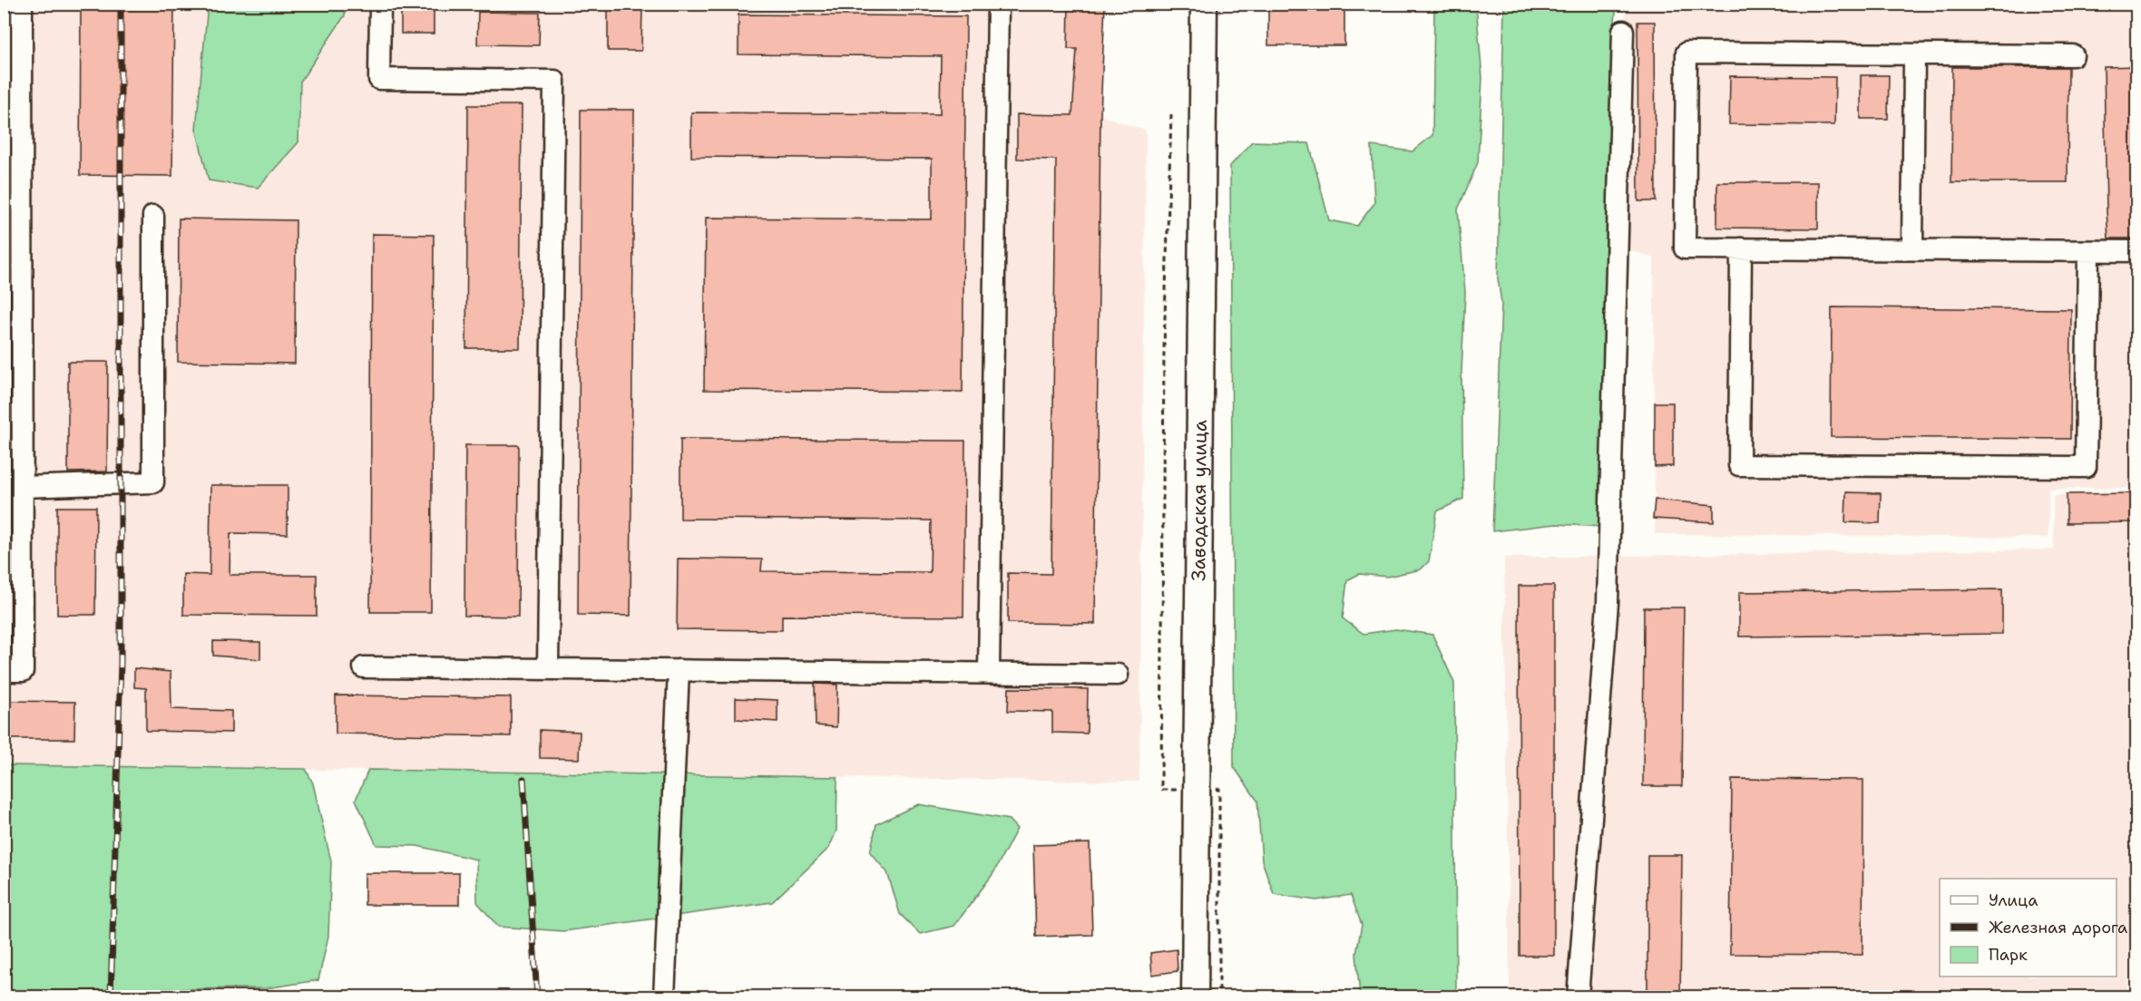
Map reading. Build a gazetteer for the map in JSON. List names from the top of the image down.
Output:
{
  "streets": {
    "main road": ["Заводская улица"]
  },
  "legend": ["Улица", "Железная дорога", "Парк"]
}
